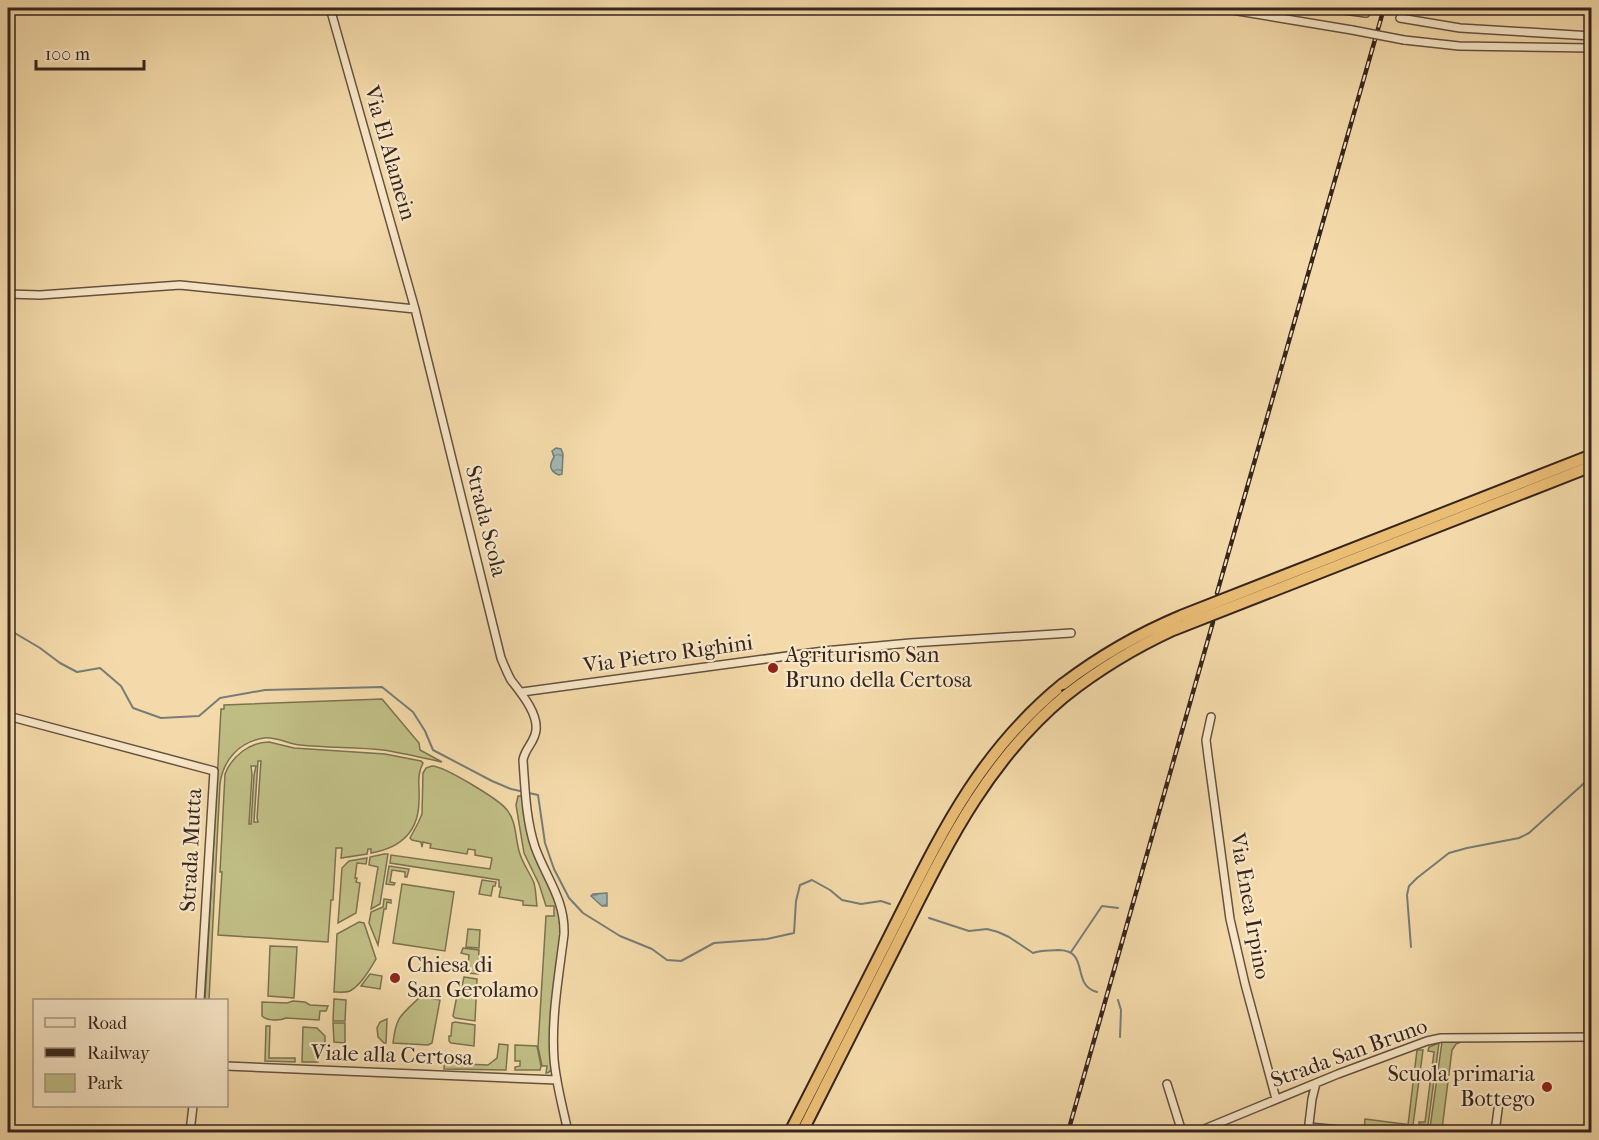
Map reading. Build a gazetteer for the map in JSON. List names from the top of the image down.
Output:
{
  "streets": {
    "street": [
      "Via El Alamein",
      "Strada Scola",
      "Via Pietro Righini",
      "Strada Mutta",
      "Via Enea Irpino",
      "Strada San Bruno",
      "Viale alla Certosa"
    ]
  },
  "crossings": [
    ["Via El Alamein", "Strada Scola"],
    ["Strada Scola", "Via Pietro Righini"],
    ["Strada Scola", "Viale alla Certosa"],
    ["Via Enea Irpino", "Strada San Bruno"]
  ],
  "places": ["Agriturismo San Bruno della Certosa", "Chiesa di San Gerolamo", "Scuola primaria Bottego"],
  "legend": ["Road", "Railway", "Park"],
  "scale_bar": "100 m"
}
